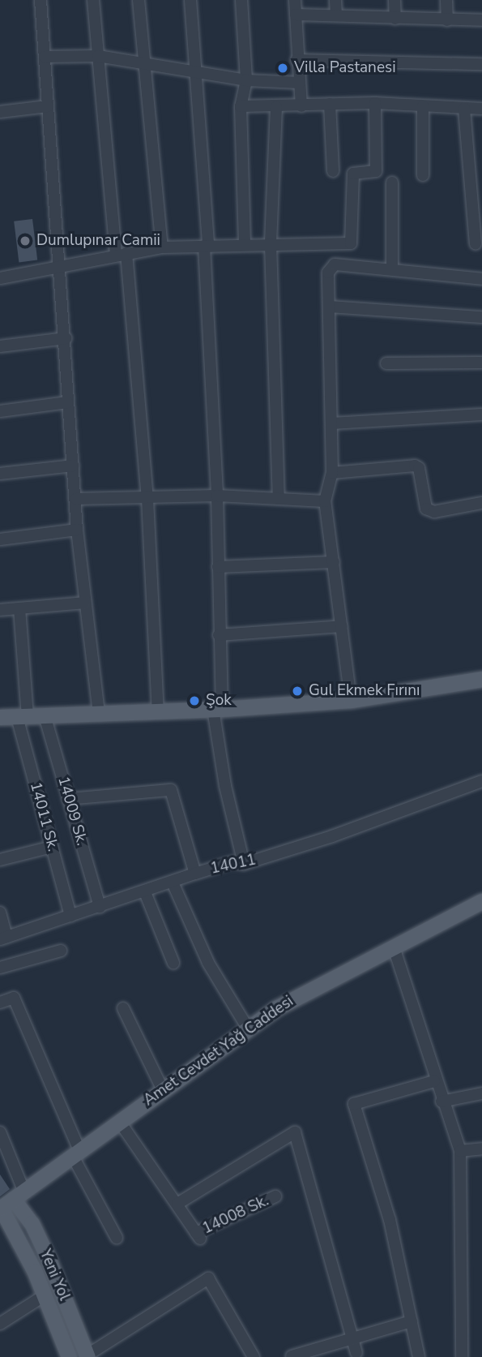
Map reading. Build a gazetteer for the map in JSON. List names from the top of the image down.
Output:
{
  "streets": {
    "main road": ["Amet Cevdet Yağ Caddesi", "Yeni Yol"],
    "street": [
      "14009 Sk.",
      "14011 Sk.",
      "14011",
      "14008 Sk."
    ]
  },
  "crossings": [
    ["14009 Sk.", "14011"],
    ["14011 Sk.", "14011"],
    ["Amet Cevdet Yağ Caddesi", "Yeni Yol"]
  ],
  "places": [
    "Villa Pastanesi",
    "Dumlupınar Camii",
    "Gul Ekmek Fırını",
    "Şok"
  ]
}
